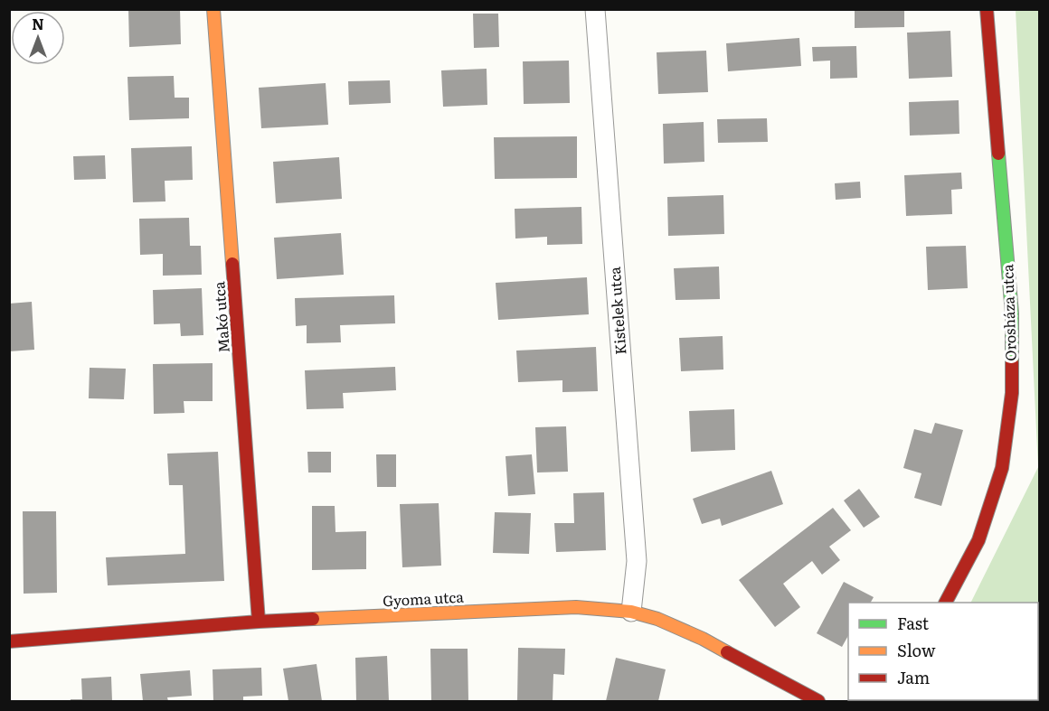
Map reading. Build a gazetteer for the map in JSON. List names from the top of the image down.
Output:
{
  "streets": {
    "street": [
      "Kistelek utca",
      "Orosháza utca",
      "Makó utca",
      "Gyoma utca"
    ]
  },
  "crossings": [
    ["Kistelek utca", "Gyoma utca"],
    ["Makó utca", "Gyoma utca"]
  ],
  "legend": ["Fast", "Slow", "Jam"],
  "north": "top"
}
